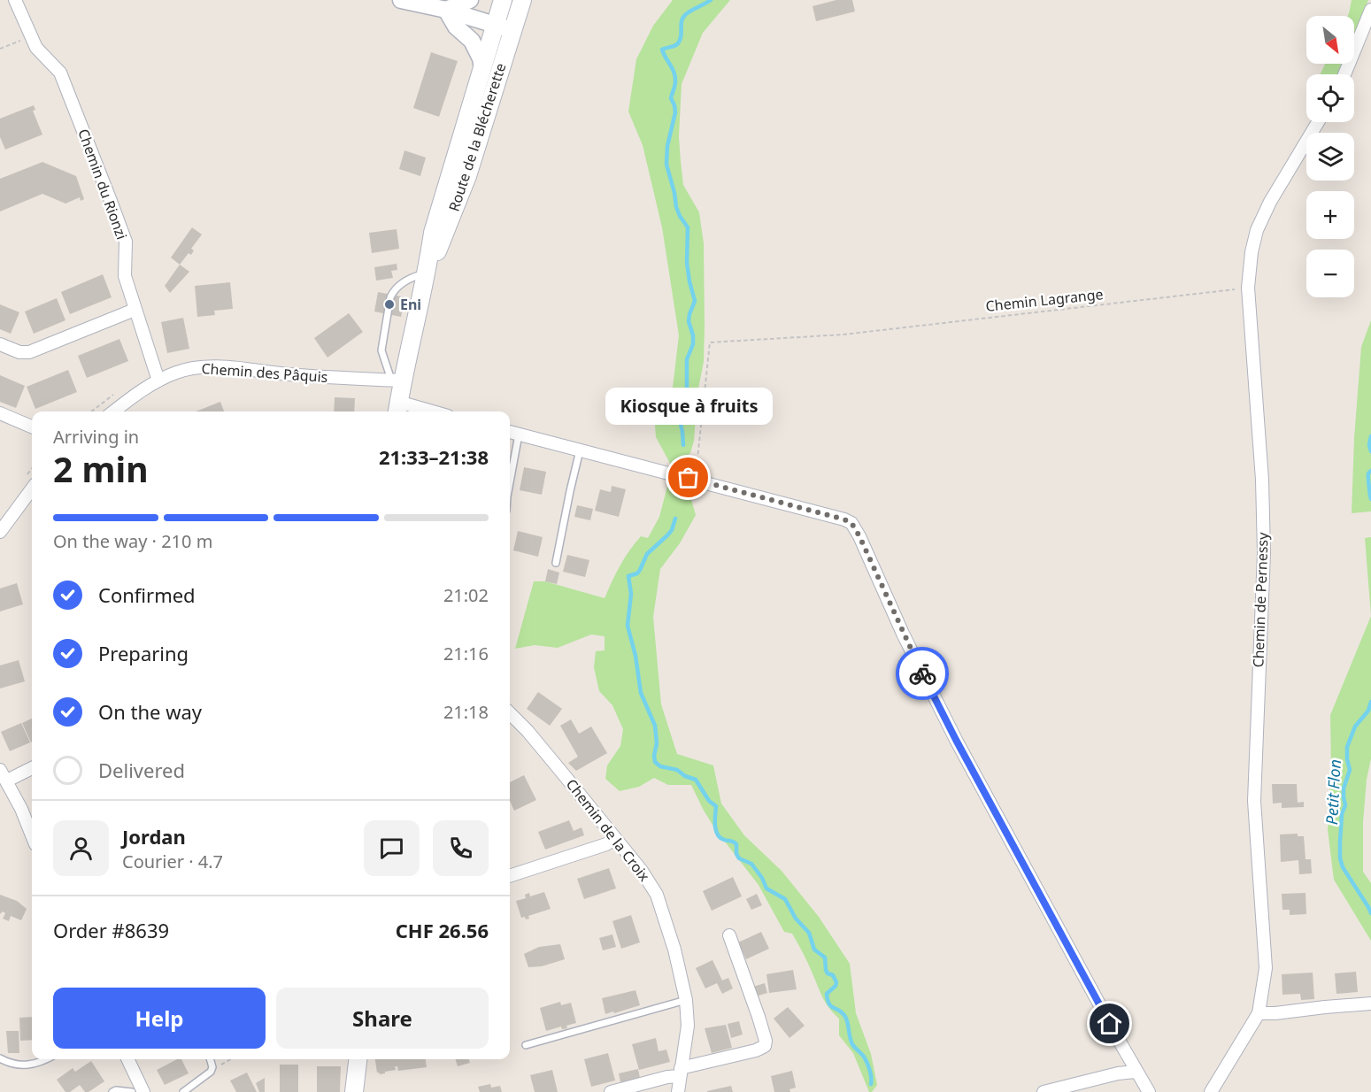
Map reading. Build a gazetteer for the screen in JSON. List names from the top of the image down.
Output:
{
  "streets": {
    "main road": ["Route de la Blécherette"],
    "street": [
      "Chemin du Rionzi",
      "Chemin des Pâquis",
      "Chemin de Pernessy",
      "Chemin de la Croix"
    ],
    "path": ["Chemin Lagrange"]
  },
  "crossings": [
    ["Route de la Blécherette", "Chemin des Pâquis"],
    ["Chemin du Rionzi", "Chemin des Pâquis"],
    ["Chemin Lagrange", "Chemin de Pernessy"]
  ],
  "water": ["Petit Flon"],
  "places": ["Eni", "Kiosque à fruits"],
  "north": "bottom right",
  "page": {
    "map_buttons": ["+", "−"],
    "bubble": "Kiosque à fruits",
    "heading": ["2 min", "Arriving in", "21:33–21:38"],
    "panel": [
      "Jordan",
      "Courier · 4.7",
      "Order #8639",
      "CHF 26.56"
    ],
    "bar": "On the way · 210 m",
    "list": [
      ["Confirmed", "21:02"],
      ["Preparing", "21:16"],
      ["On the way", "21:18"],
      "Delivered"
    ],
    "buttons": ["Help", "Share"]
  }
}
